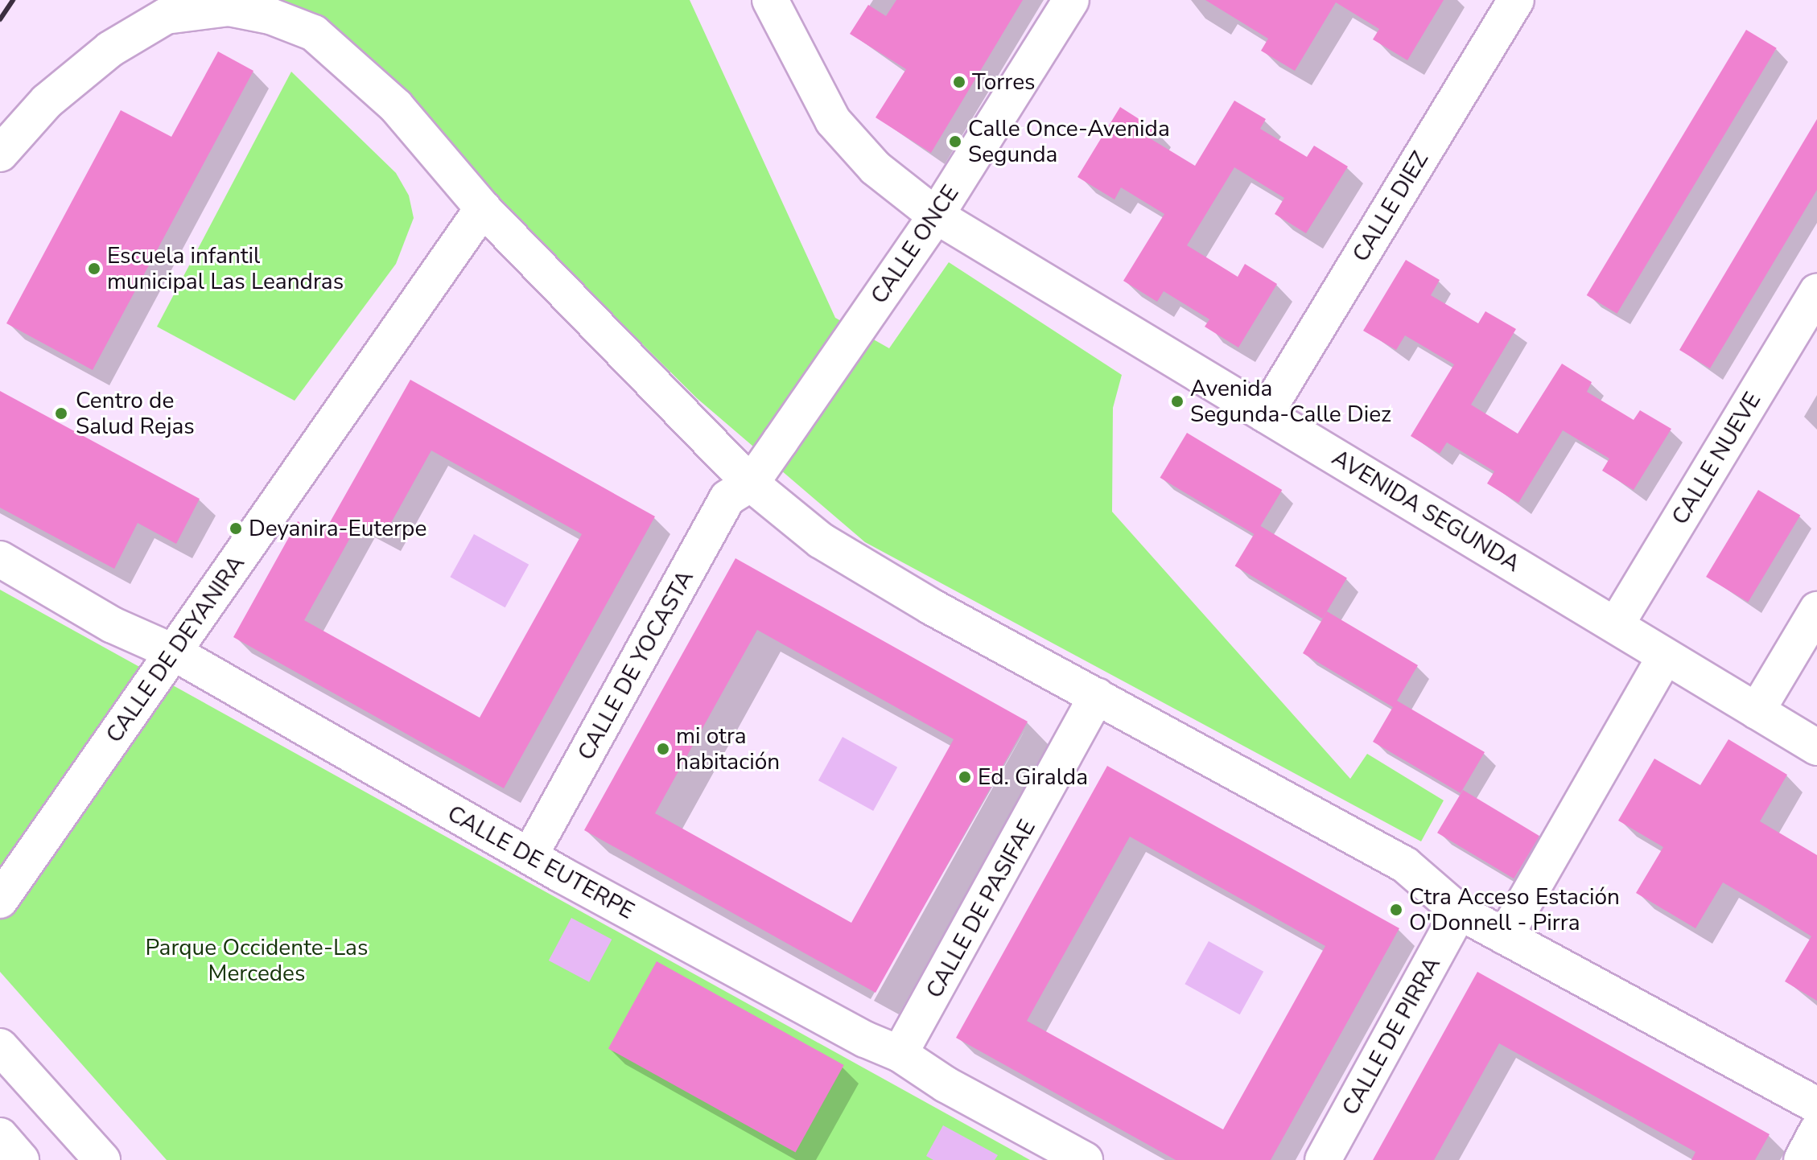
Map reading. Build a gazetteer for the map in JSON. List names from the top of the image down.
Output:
{
  "streets": {
    "main road": [
      "CALLE DIEZ",
      "CALLE ONCE",
      "CALLE NUEVE",
      "AVENIDA SEGUNDA",
      "CALLE DE DEYANIRA",
      "CALLE DE YOCASTA",
      "CALLE DE EUTERPE",
      "CALLE DE PASIFAE",
      "CALLE DE PIRRA"
    ]
  },
  "crossings": [
    ["CALLE DIEZ", "AVENIDA SEGUNDA"],
    ["CALLE ONCE", "AVENIDA SEGUNDA"],
    ["CALLE ONCE", "CALLE DE YOCASTA"],
    ["CALLE NUEVE", "AVENIDA SEGUNDA"],
    ["CALLE DE DEYANIRA", "CALLE DE EUTERPE"],
    ["CALLE DE YOCASTA", "CALLE DE EUTERPE"],
    ["CALLE DE EUTERPE", "CALLE DE PASIFAE"]
  ],
  "parks": ["Parque Occidente-Las Mercedes"],
  "places": [
    "Torres",
    "Calle Once-Avenida Segunda",
    "Escuela infantil municipal Las Leandras",
    "Avenida Segunda-Calle Diez",
    "Centro de Salud Rejas",
    "Deyanira-Euterpe",
    "mi otra habitación",
    "Ed. Giralda",
    "Ctra Acceso Estación O'Donnell - Pirra"
  ]
}
